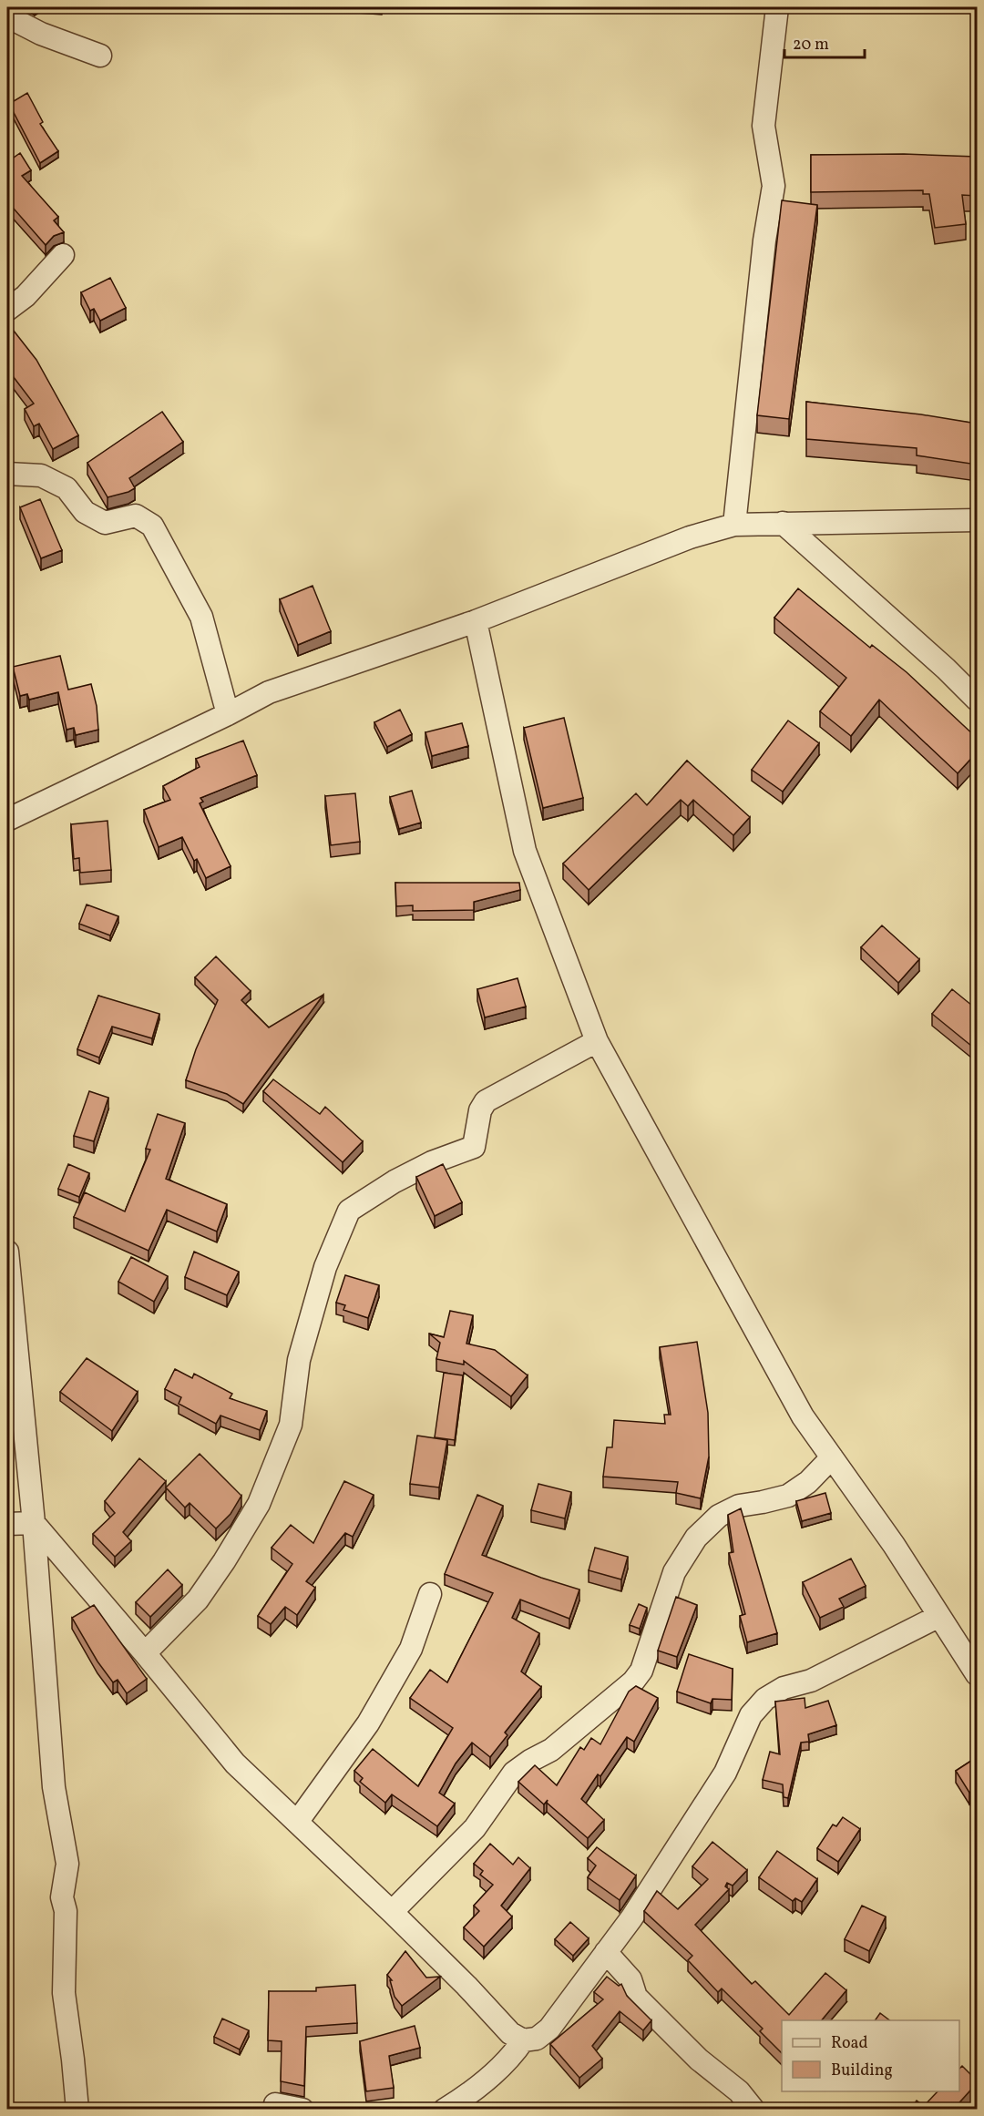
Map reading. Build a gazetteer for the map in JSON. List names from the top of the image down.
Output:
{
  "legend": ["Road", "Building"],
  "scale_bar": "20 m"
}
